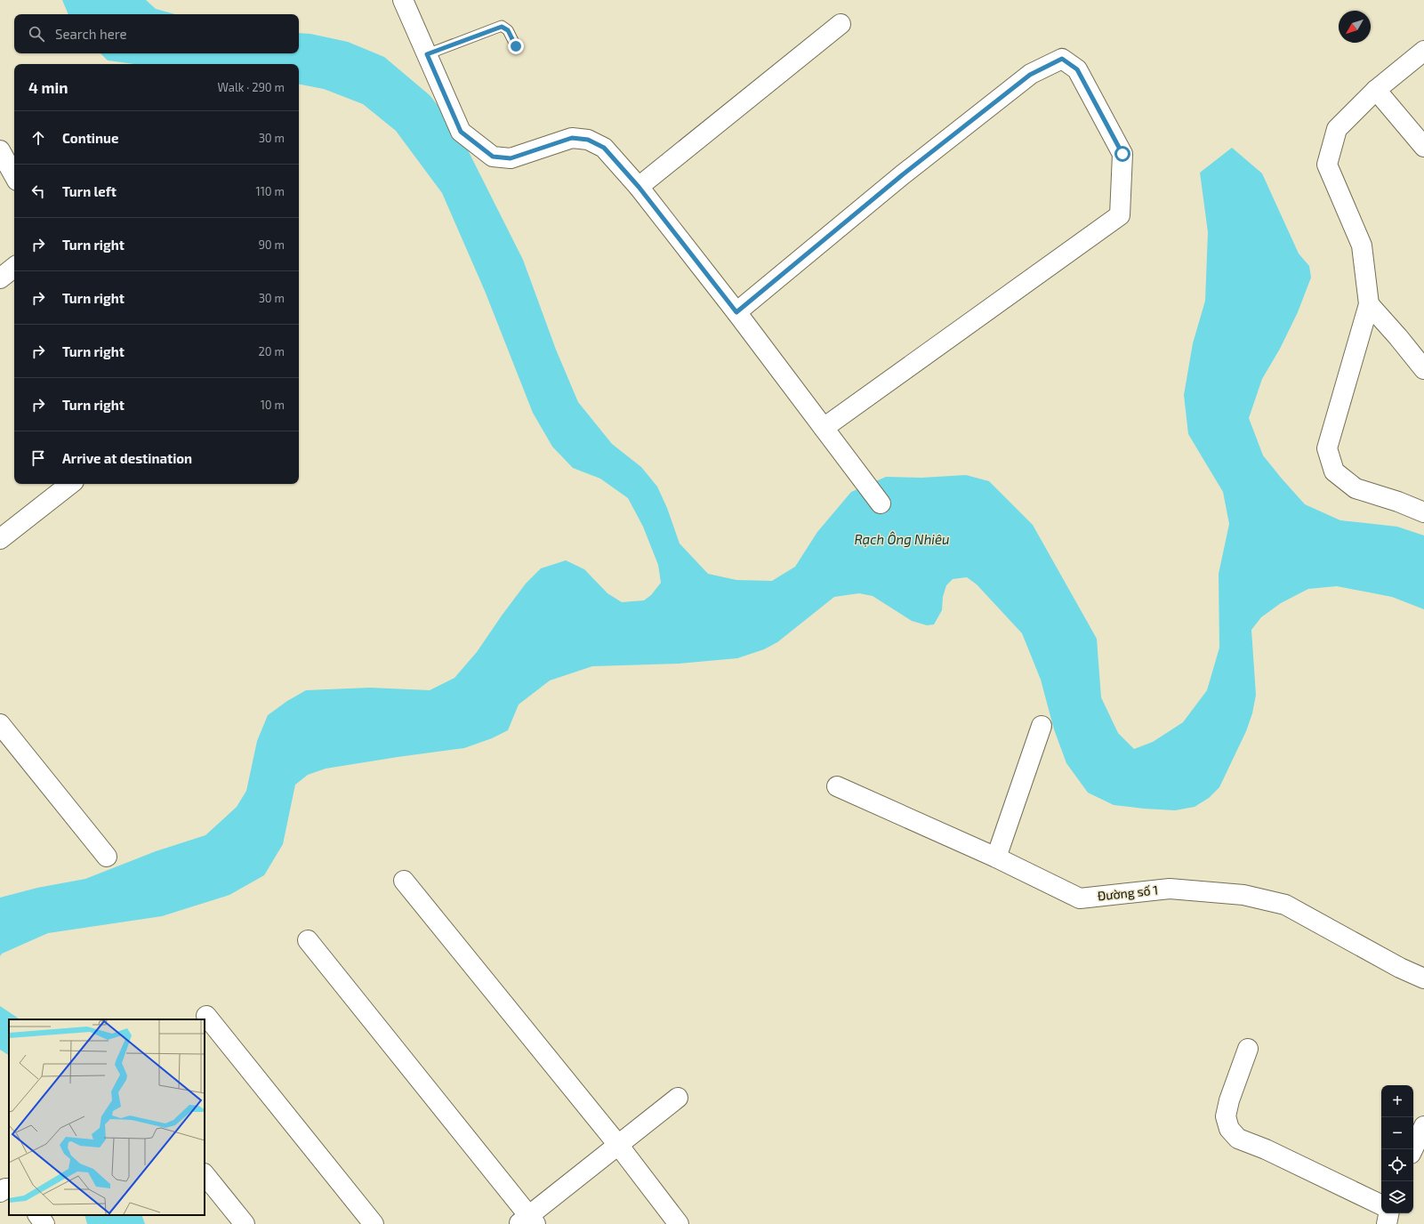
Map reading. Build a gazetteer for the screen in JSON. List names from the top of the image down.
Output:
{
  "streets": {
    "street": ["Đường số 1"]
  },
  "water": ["Rạch Ông Nhiêu"],
  "north": "bottom left",
  "page": {
    "search": "Search here",
    "heading": ["4 min", "Walk · 290 m"],
    "list": [
      ["Continue", "30 m"],
      ["Turn left", "110 m"],
      ["Turn right", "90 m"],
      ["Turn right", "30 m"],
      ["Turn right", "20 m"],
      ["Turn right", "10 m"],
      "Arrive at destination"
    ],
    "map_buttons": ["+", "−"]
  }
}
